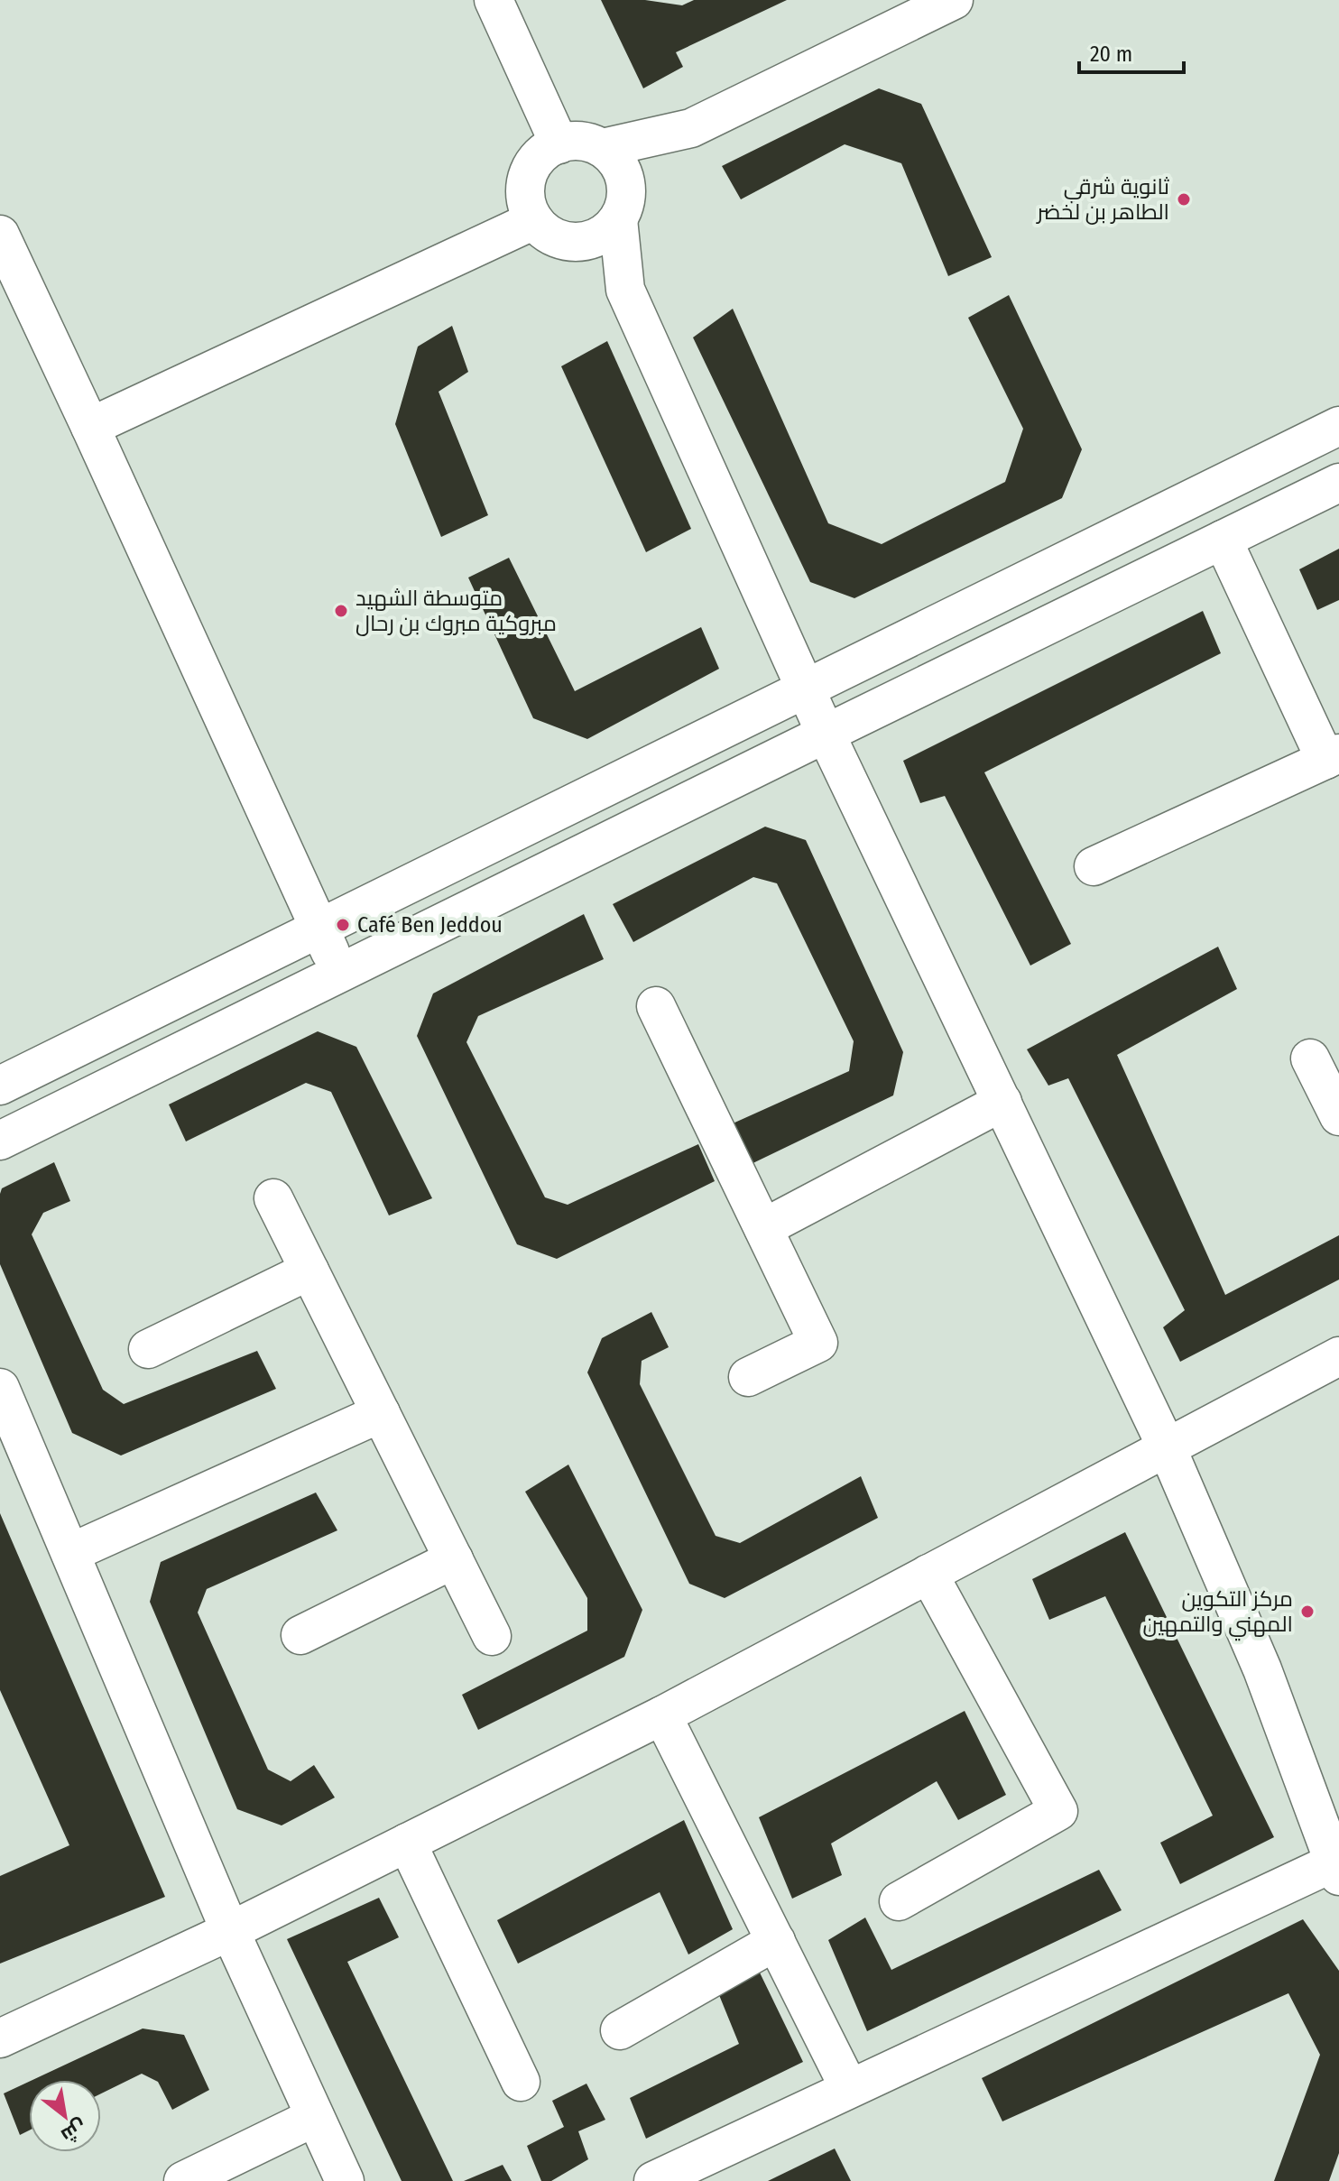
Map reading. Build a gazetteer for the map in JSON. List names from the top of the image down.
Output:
{
  "places": [
    "ثانوية شرقي الطاهر بن لخضر",
    "متوسطة الشهيد مبروكية مبروك بن رحال",
    "Café Ben Jeddou",
    "مركز التكوين المهني والتمهين"
  ],
  "scale_bar": "20 m",
  "north": "bottom right"
}
